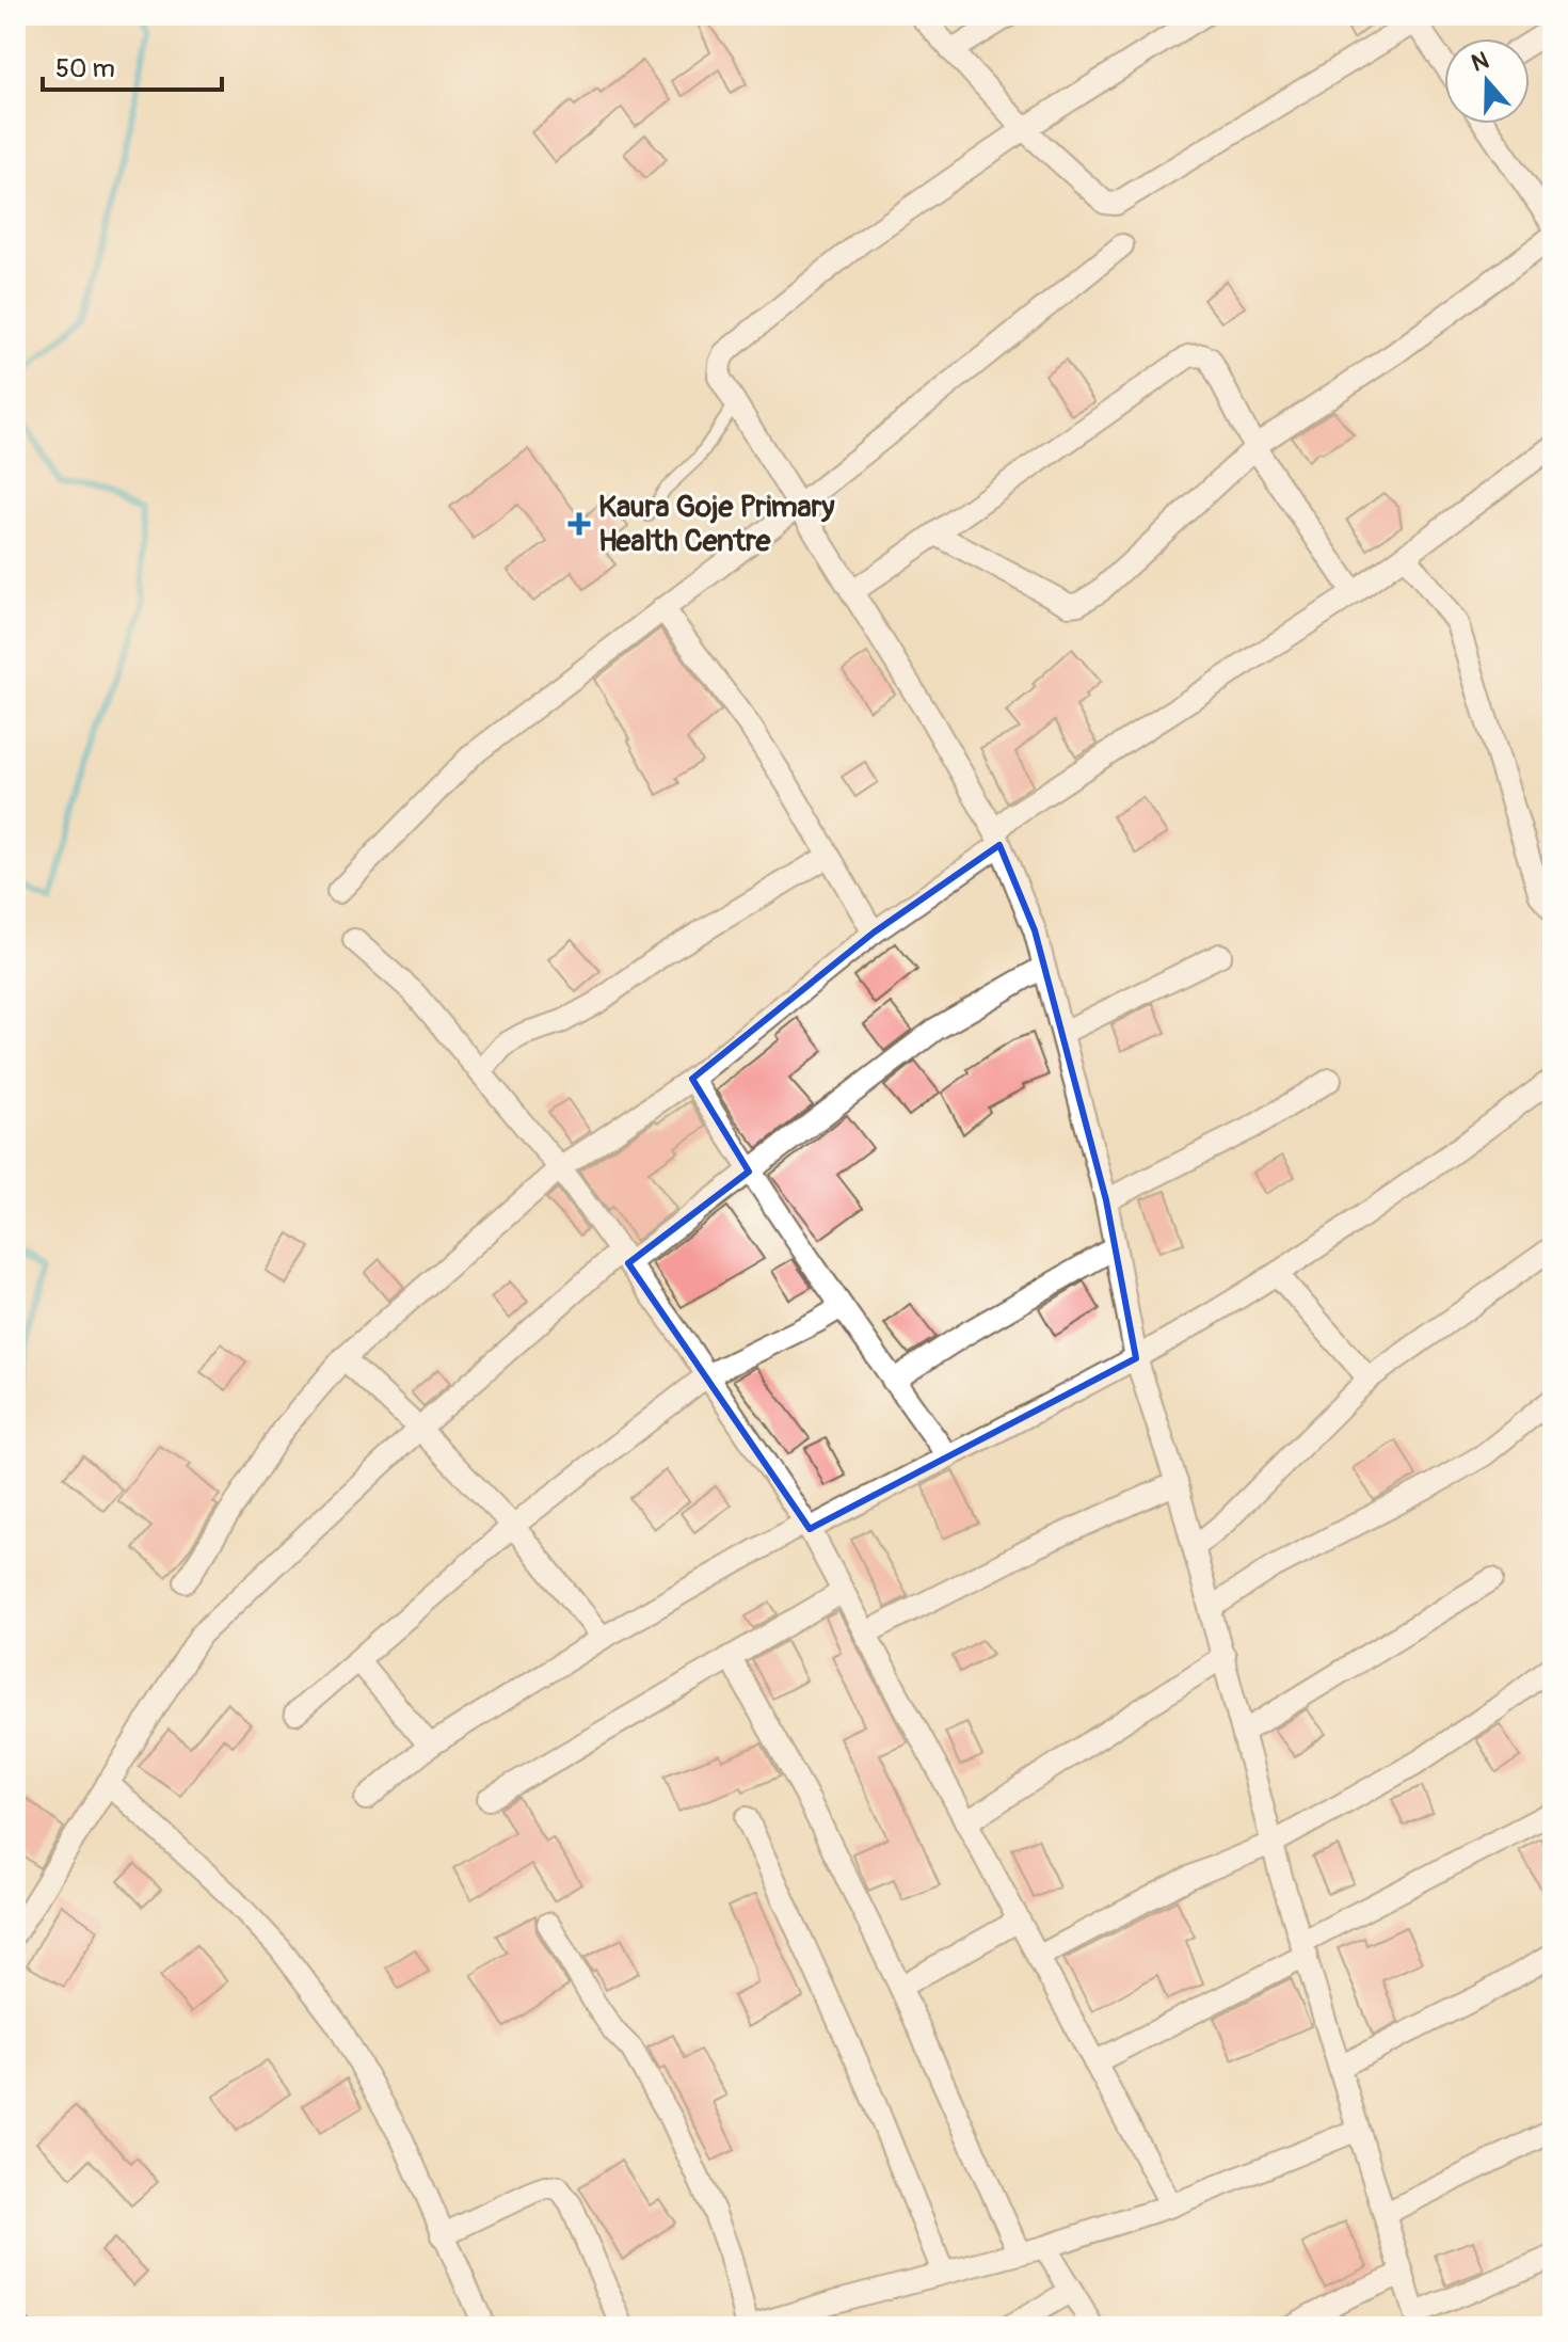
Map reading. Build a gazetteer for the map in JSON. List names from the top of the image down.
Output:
{
  "places": {
    "health": ["Kaura Goje Primary Health Centre"]
  },
  "scale_bar": "50 m",
  "north": "top"
}
